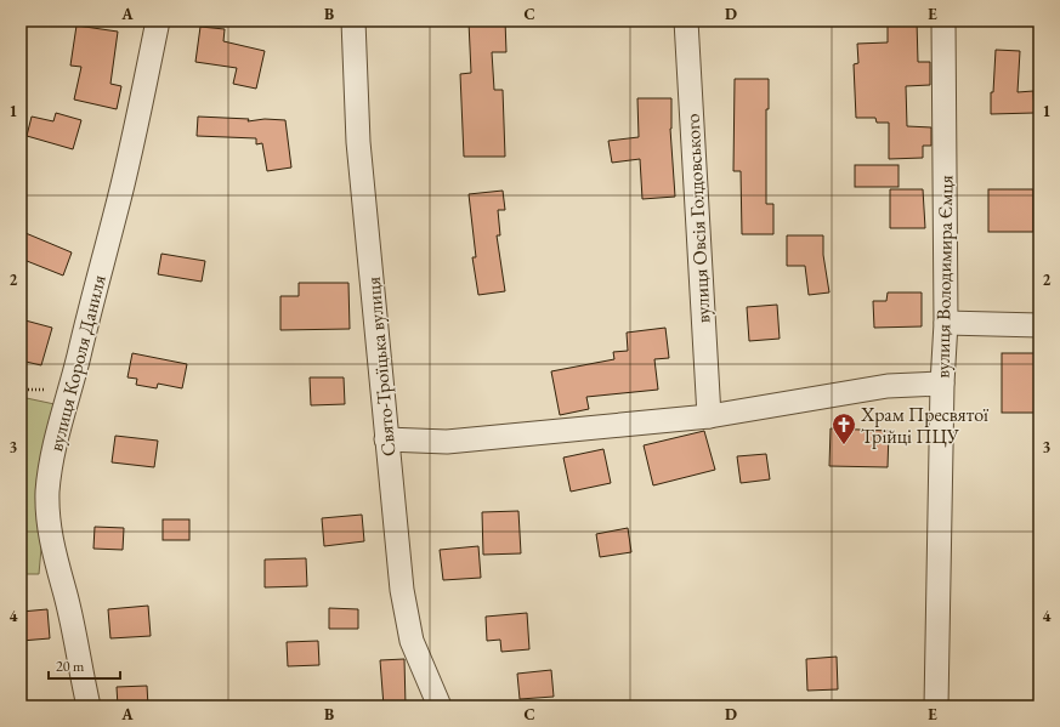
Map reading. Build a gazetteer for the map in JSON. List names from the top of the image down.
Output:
{
  "streets": {
    "street": [
      "вулиця Овсія Голдовського",
      "вулиця Володимира Ємця",
      "вулиця Короля Даниля",
      "Свято-Троїцька вулиця"
    ]
  },
  "places": {
    "church": ["Храм Пресвятої Трійці ПЦУ"]
  },
  "scale_bar": "20 m",
  "grid": {
    "columns": [
      "A",
      "B",
      "C",
      "D",
      "E"
    ],
    "rows": [
      "1",
      "2",
      "3",
      "4"
    ]
  }
}
